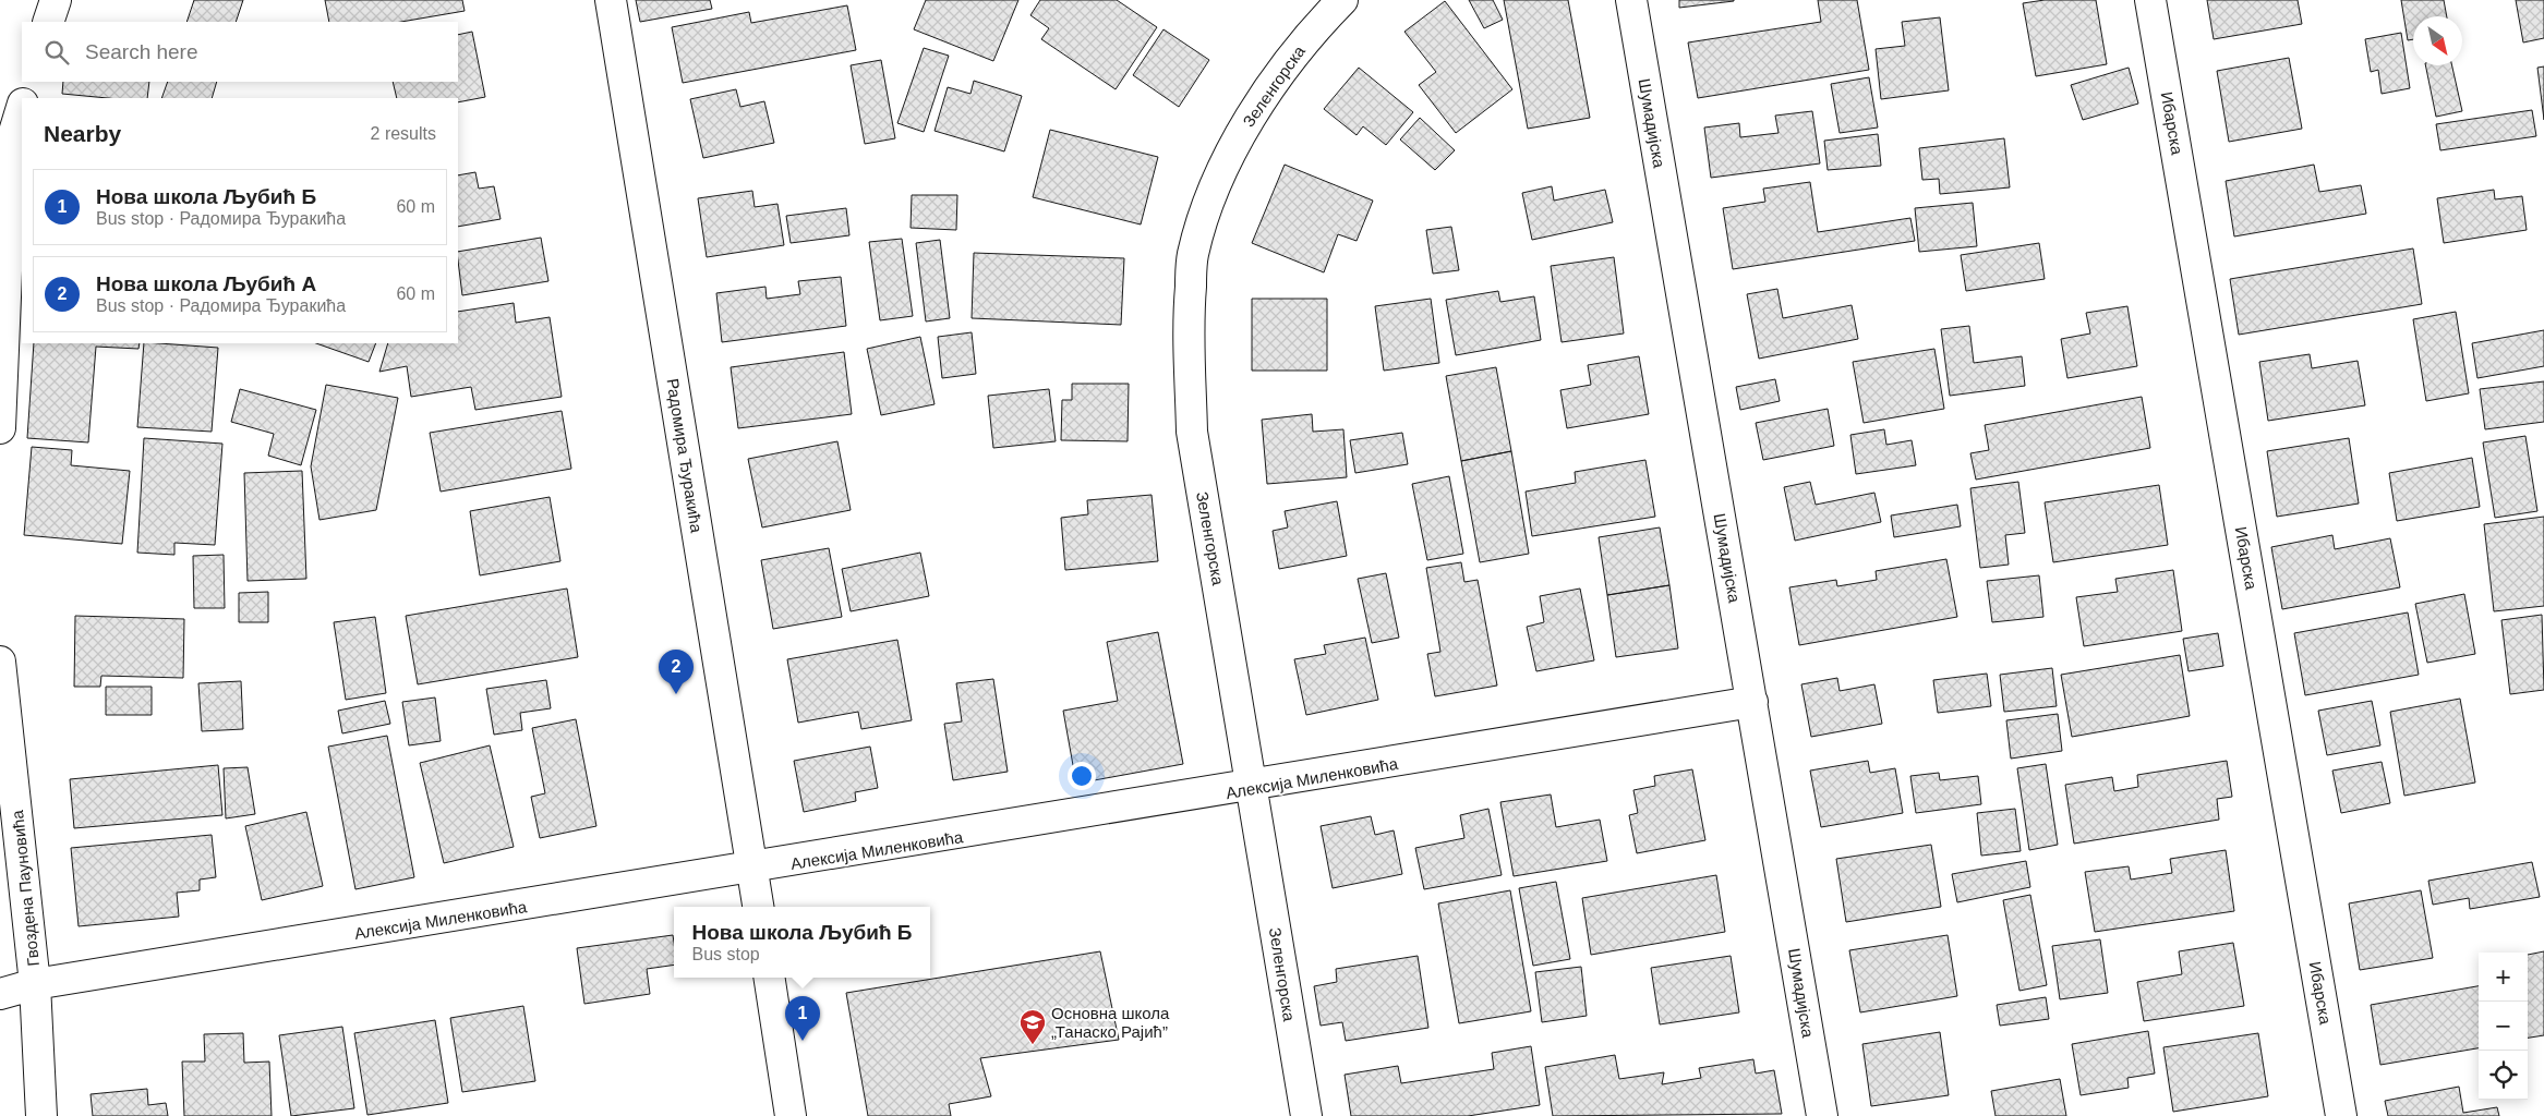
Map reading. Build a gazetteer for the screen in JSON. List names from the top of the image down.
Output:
{
  "streets": {
    "street": [
      "Зеленгорска",
      "Шумадијска",
      "Ибарска",
      "Радомира Ђуракића",
      "Алексија Миленковића",
      "Гвоздена Пауновића"
    ]
  },
  "crossings": [
    ["Зеленгорска", "Алексија Миленковића"],
    ["Шумадијска", "Алексија Миленковића"],
    ["Радомира Ђуракића", "Алексија Миленковића"],
    ["Алексија Миленковића", "Гвоздена Пауновића"]
  ],
  "places": {
    "school or university": ["Основна школа „Танаско Рајић”"]
  },
  "north": "bottom right",
  "page": {
    "search": "Search here",
    "heading": ["Nearby", "2 results"],
    "list": [
      {
        "mark": "1",
        "name": "Нова школа Љубић Б",
        "note": "Bus stop · Радомира Ђуракића",
        "value": "60 m"
      },
      {
        "mark": "2",
        "name": "Нова школа Љубић А",
        "note": "Bus stop · Радомира Ђуракића",
        "value": "60 m"
      }
    ],
    "pins": ["2", "1"],
    "popup": ["Нова школа Љубић Б", "Bus stop"],
    "map_buttons": ["+", "−"]
  }
}
